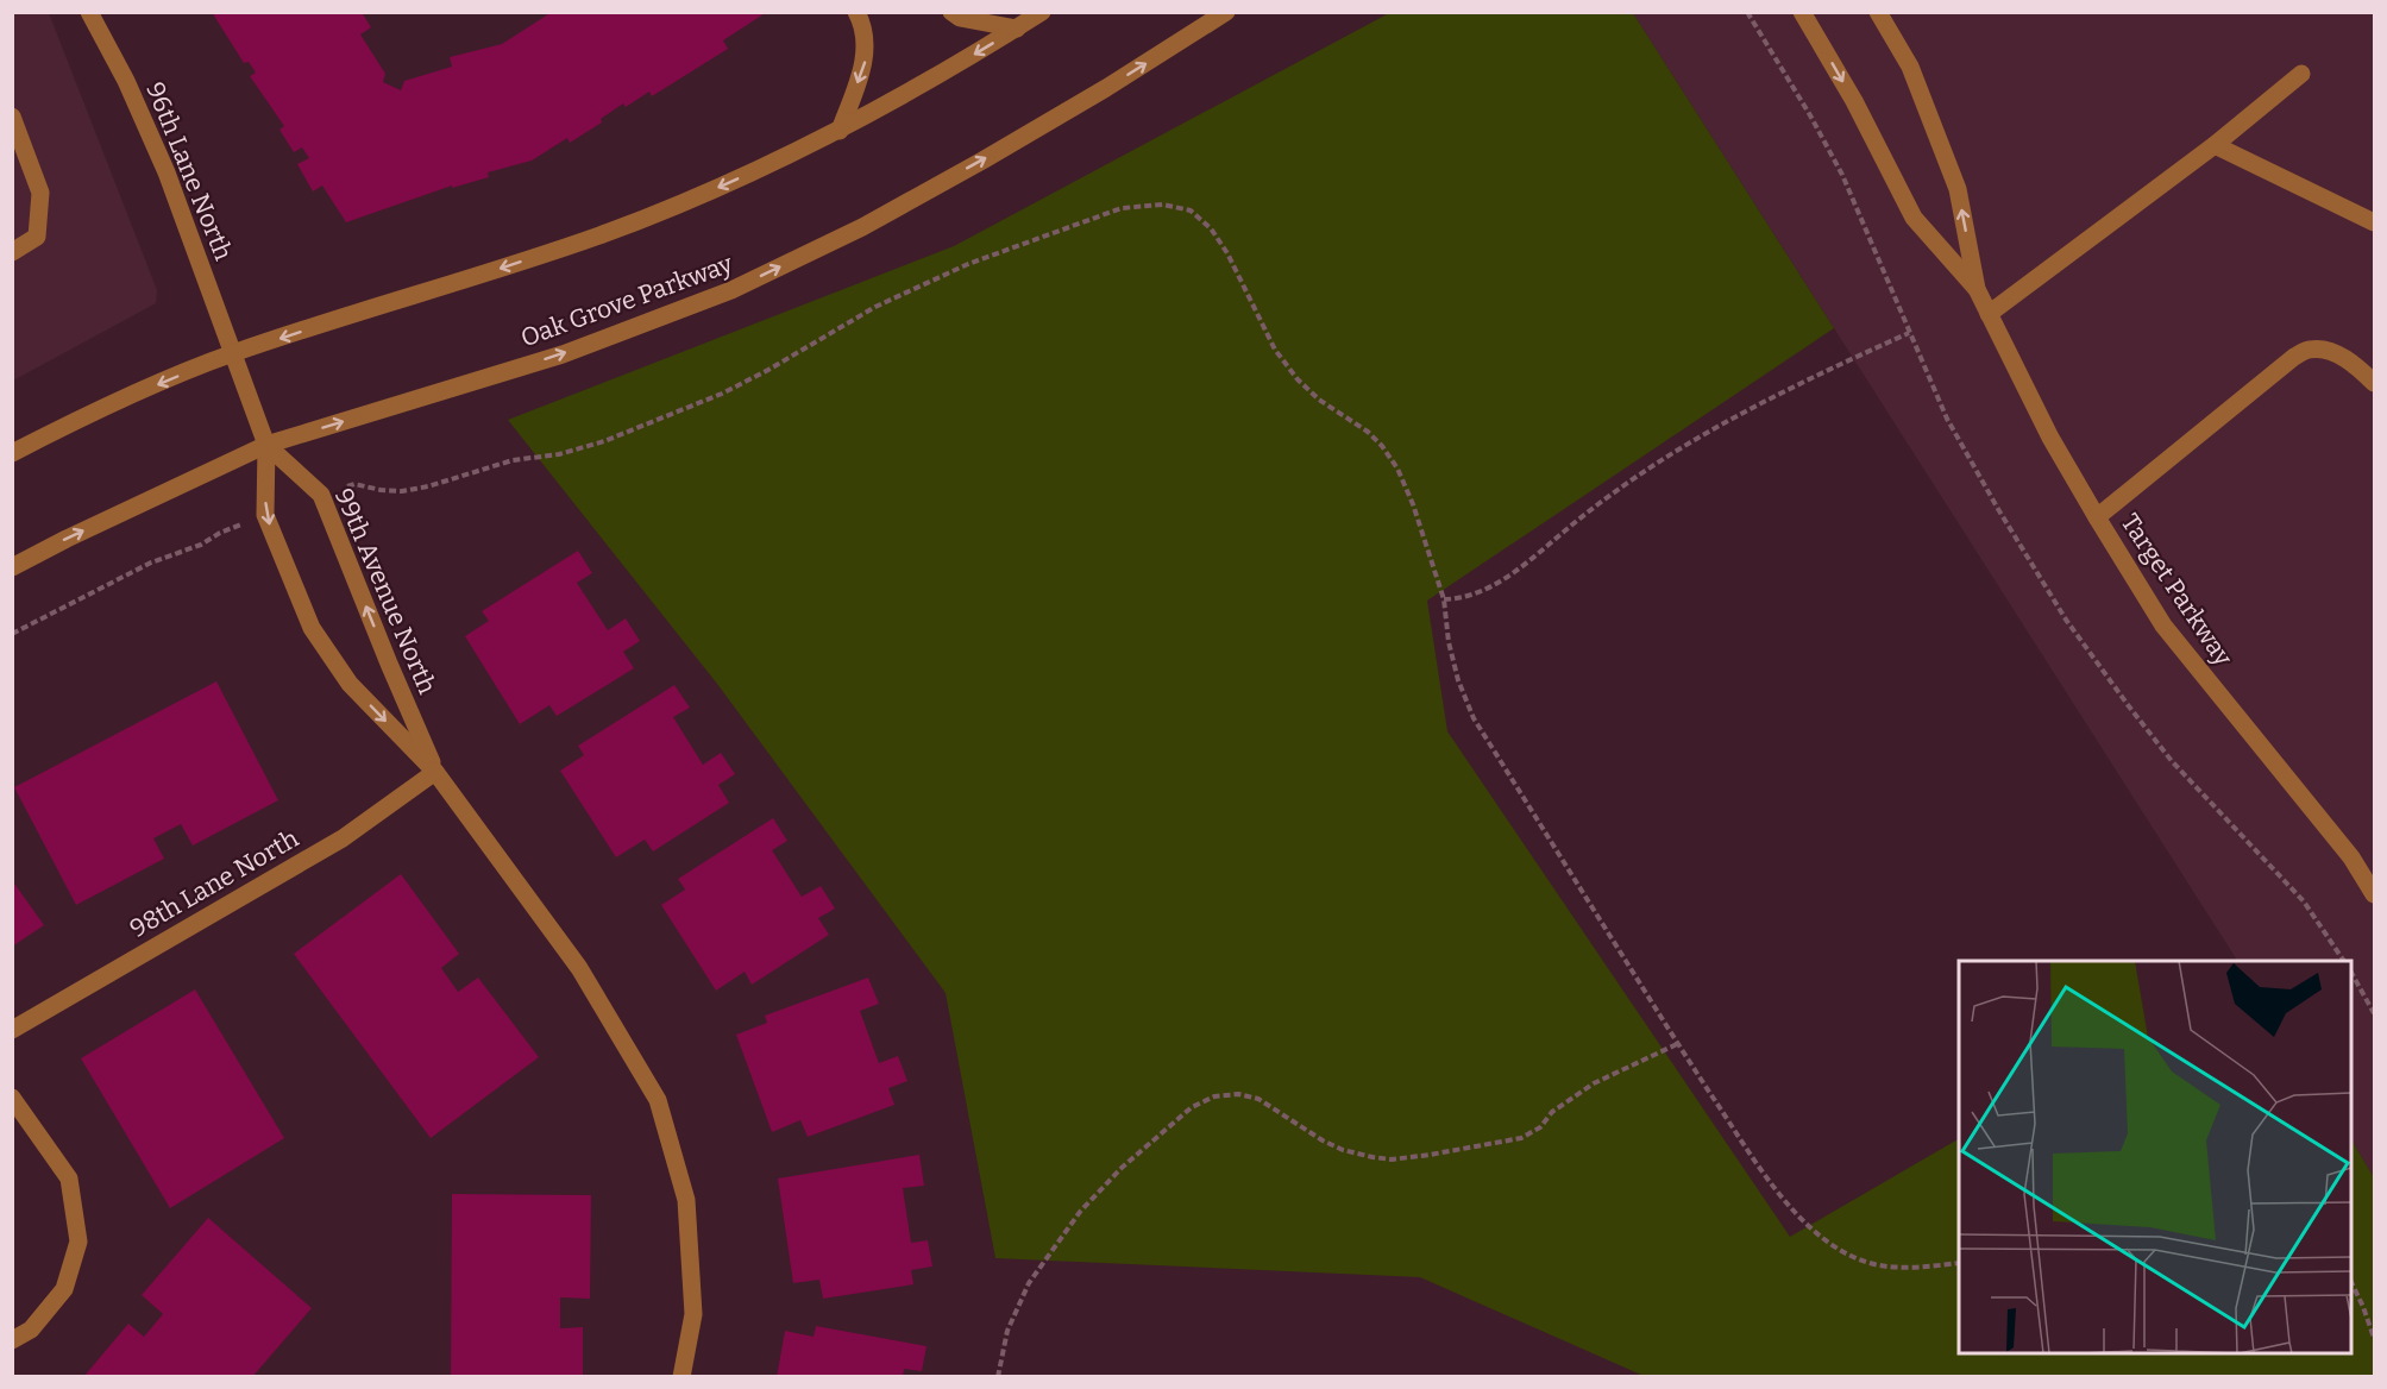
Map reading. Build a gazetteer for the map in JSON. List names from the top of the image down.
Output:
{
  "streets": {
    "street": [
      "96th Lane North",
      "Oak Grove Parkway",
      "Target Parkway",
      "99th Avenue North",
      "98th Lane North"
    ]
  },
  "crossings": [
    ["96th Lane North", "Oak Grove Parkway"],
    ["96th Lane North", "99th Avenue North"],
    ["Oak Grove Parkway", "99th Avenue North"],
    ["99th Avenue North", "98th Lane North"]
  ]
}
